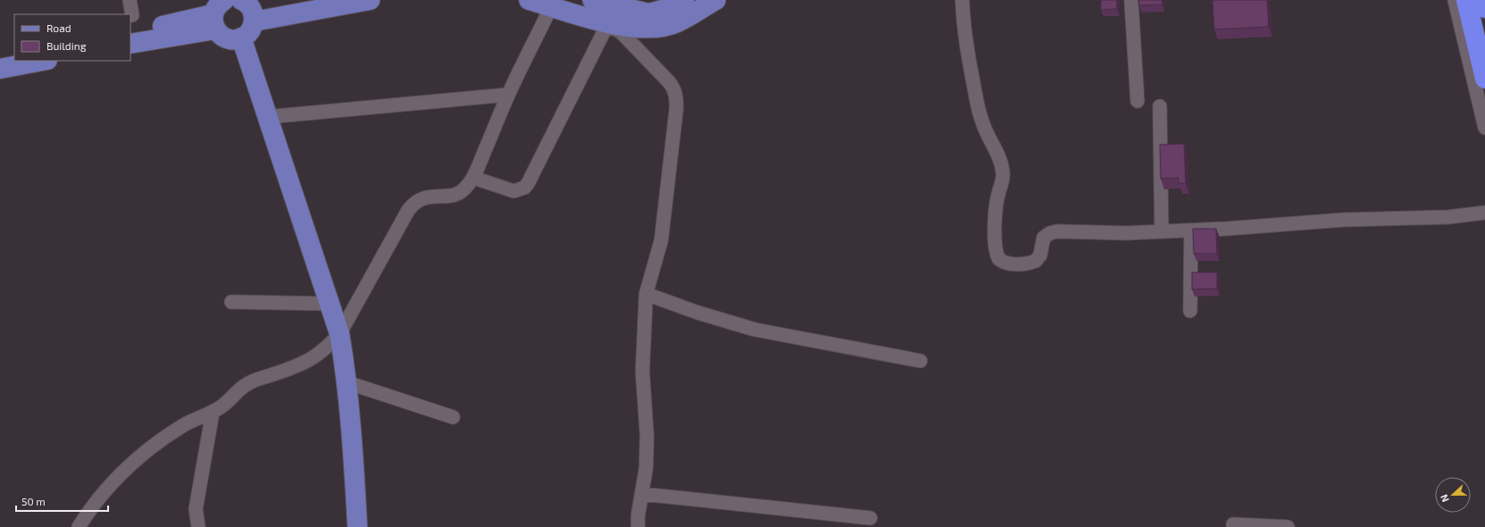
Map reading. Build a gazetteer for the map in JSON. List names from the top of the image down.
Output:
{
  "legend": ["Road", "Building"],
  "scale_bar": "50 m",
  "north": "left"
}
